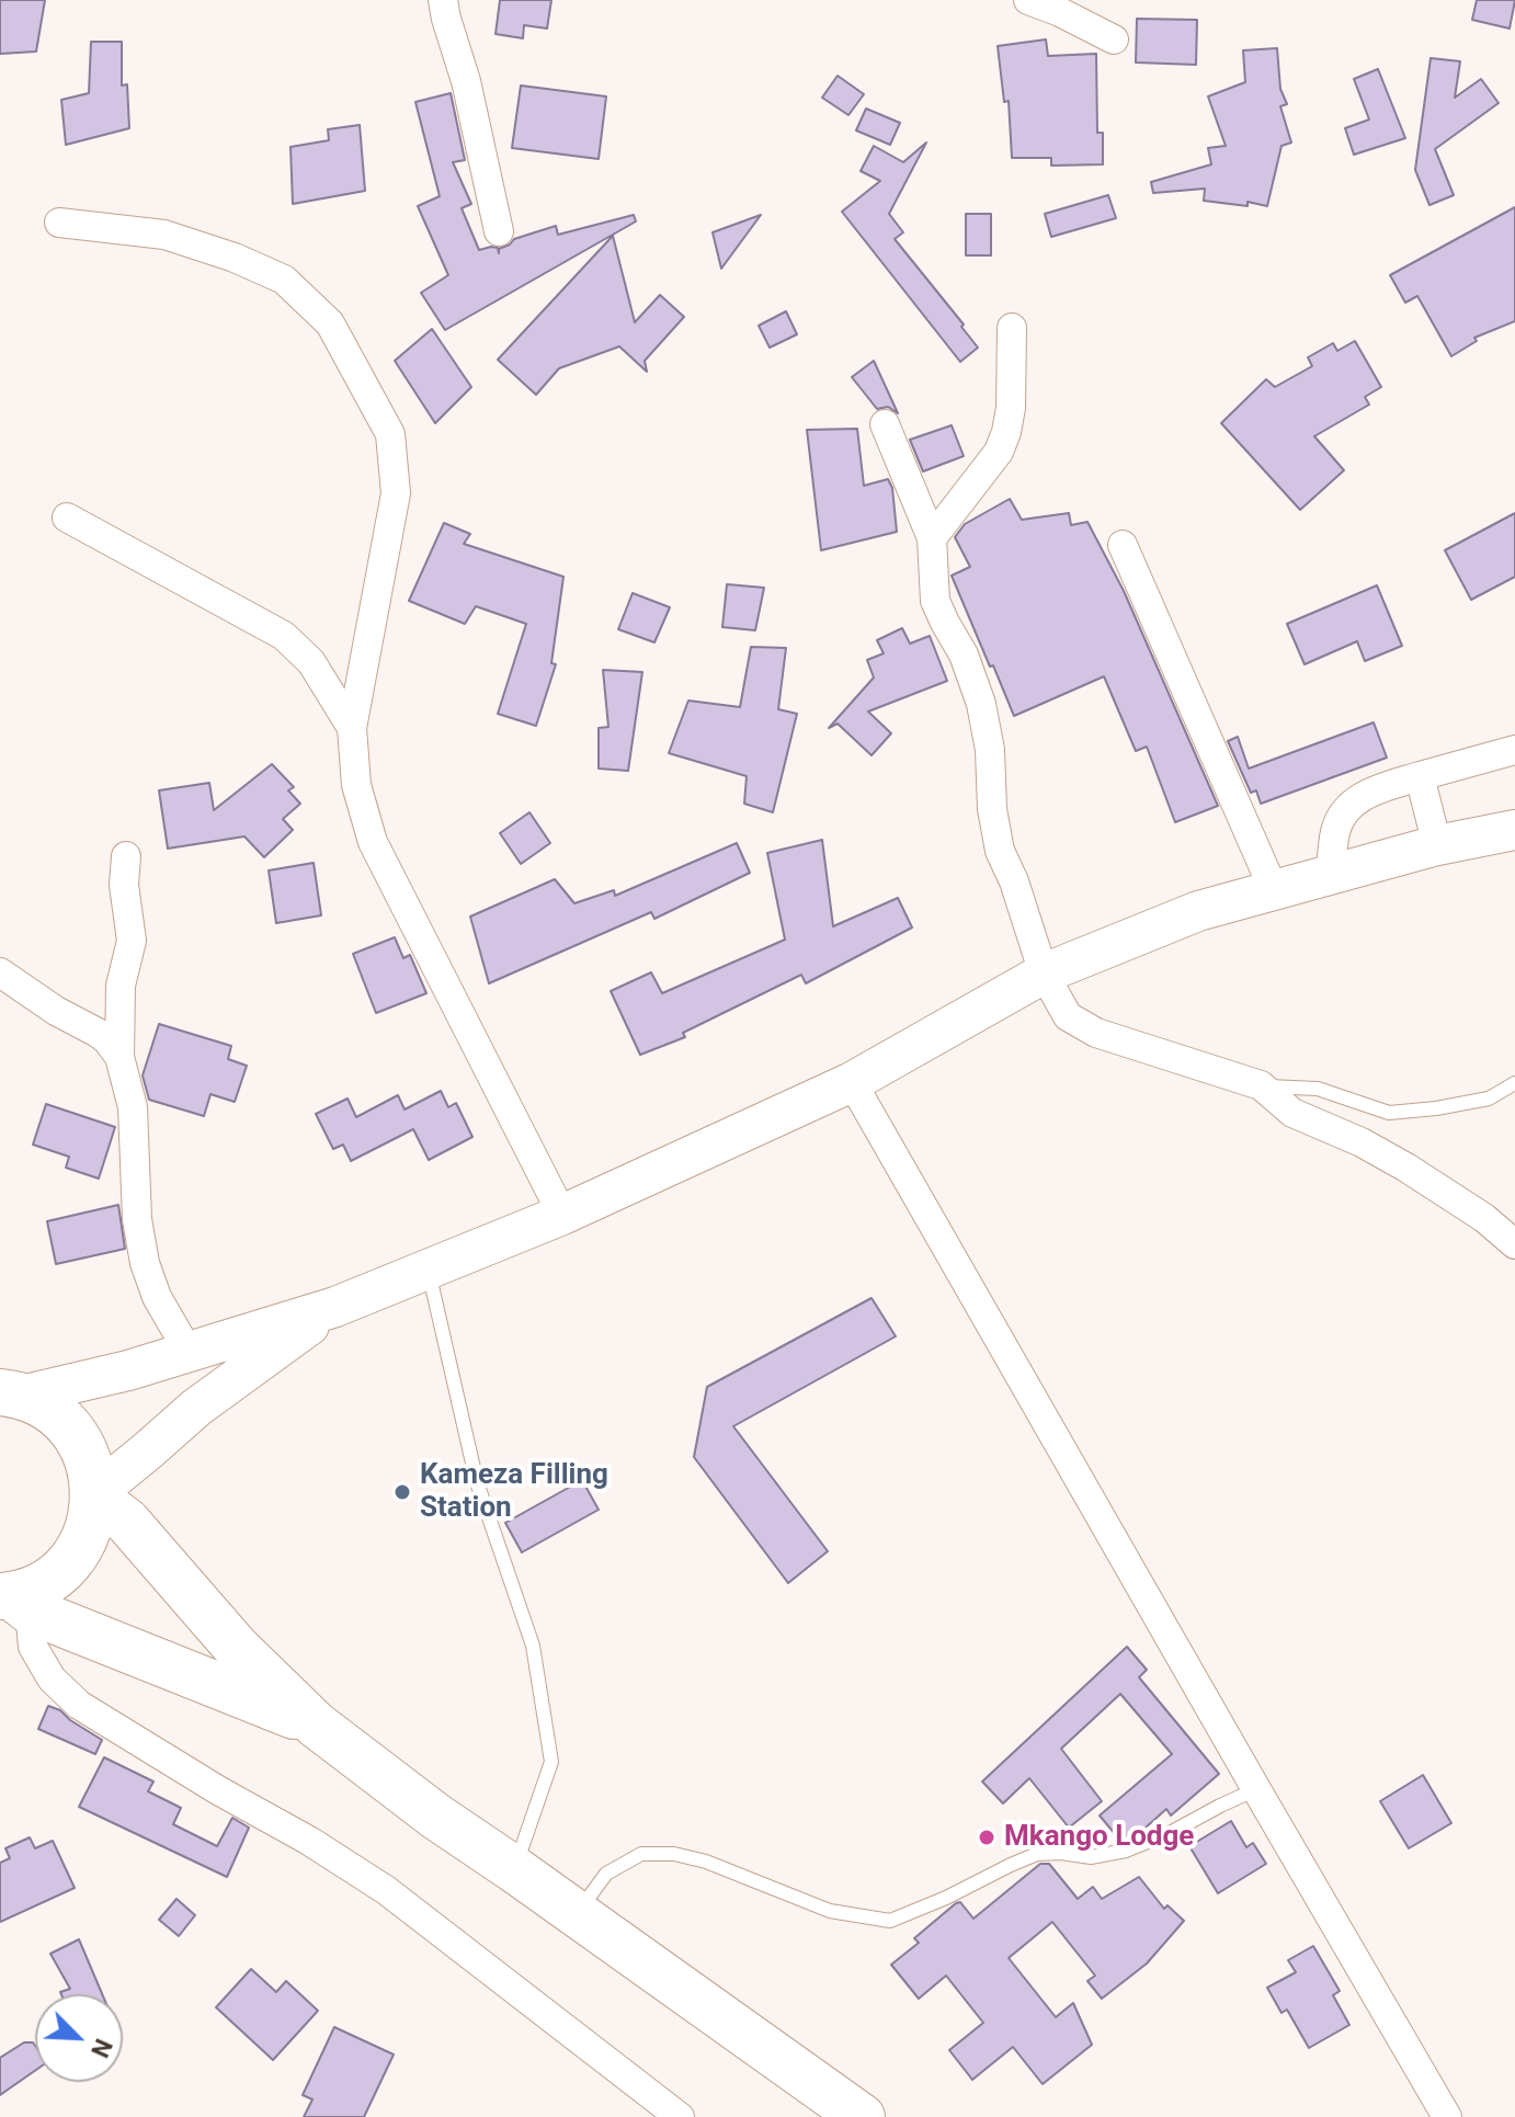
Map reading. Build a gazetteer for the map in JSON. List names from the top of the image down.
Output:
{
  "places": ["Kameza Filling Station", "Mkango Lodge"],
  "north": "bottom right"
}
